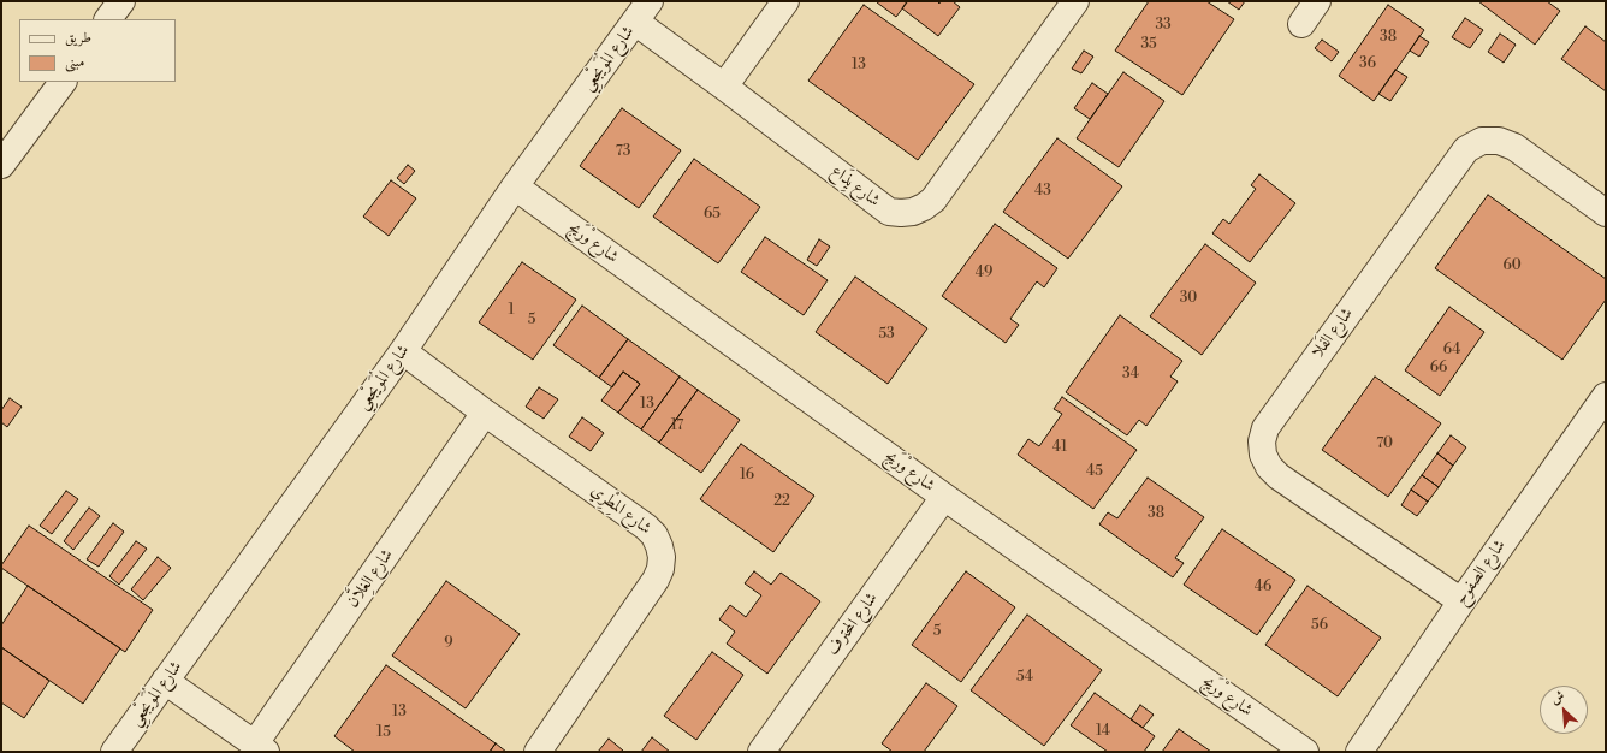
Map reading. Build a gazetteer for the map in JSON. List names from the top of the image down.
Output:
{
  "streets": {
    "street": [
      "شارع المُوَيجْعِي",
      "شارع يِذَاع",
      "شارع وْرَيج",
      "شارع الفَلا",
      "شارع المِطْرِي",
      "شارع الصفوح",
      "شارع الغِلاَّن",
      "شارع المحترف"
    ]
  },
  "crossings": [
    ["شارع المُوَيجْعِي", "شارع يِذَاع"],
    ["شارع المُوَيجْعِي", "شارع وْرَيج"],
    ["شارع المُوَيجْعِي", "شارع المِطْرِي"],
    ["شارع وْرَيج", "شارع المحترف"],
    ["شارع الفَلا", "شارع الصفوح"],
    ["شارع المِطْرِي", "شارع الغِلاَّن"]
  ],
  "house_numbers": [
    "33",
    "38",
    "35",
    "36",
    "13",
    "73",
    "43",
    "65",
    "60",
    "49",
    "30",
    "1",
    "5",
    "53",
    "64",
    "66",
    "34",
    "13",
    "17",
    "70",
    "41",
    "45",
    "16",
    "22",
    "38",
    "46",
    "56",
    "5",
    "9",
    "54",
    "13",
    "14",
    "15"
  ],
  "legend": ["طريق", "مبنى"],
  "north": "top left"
}
